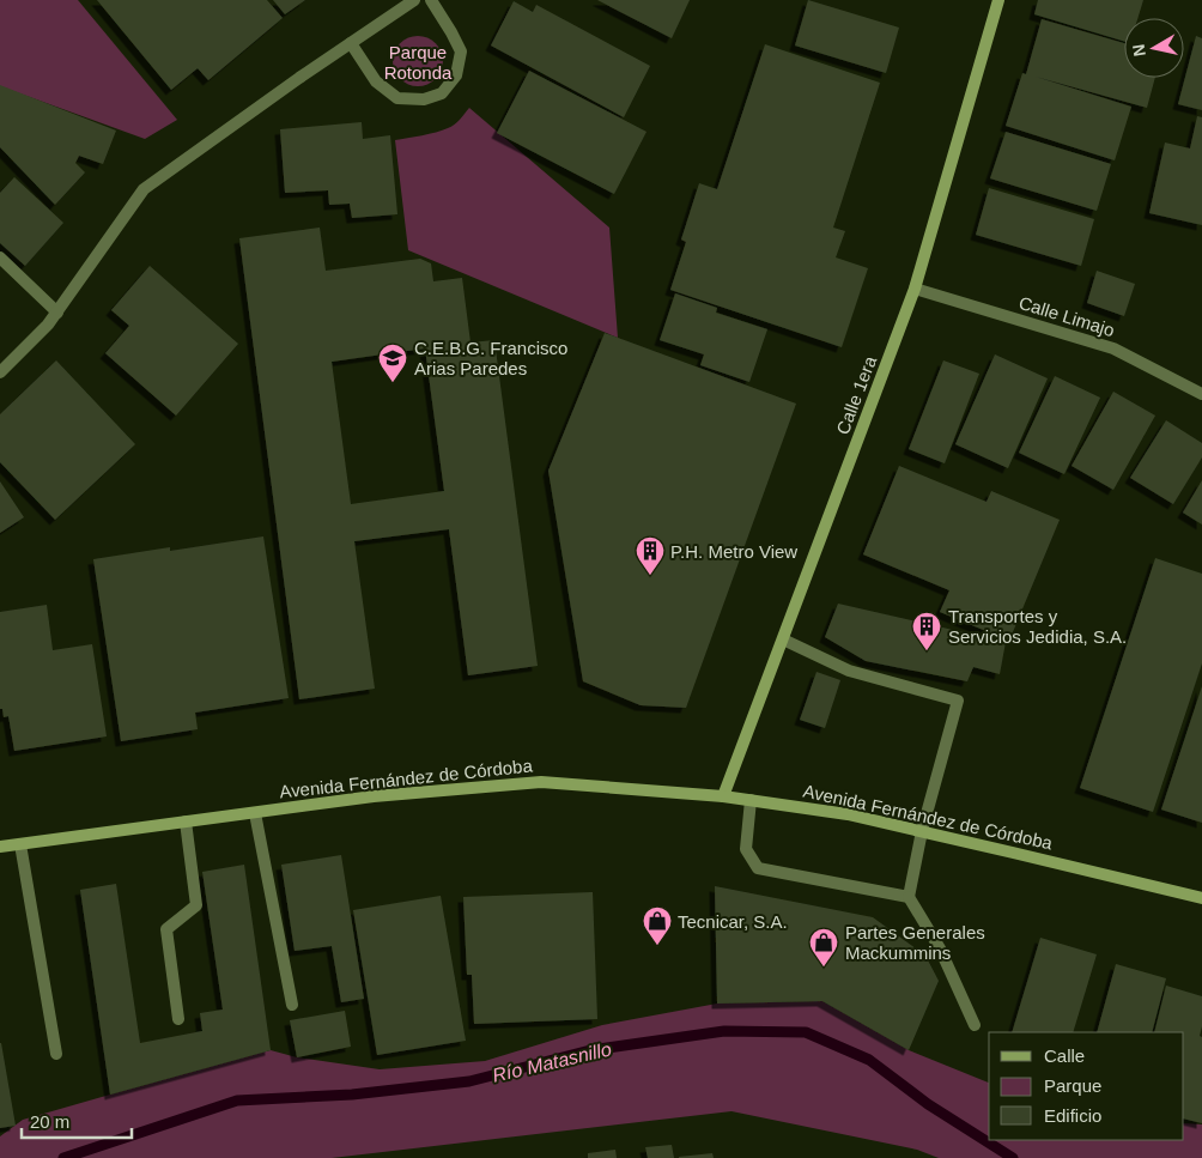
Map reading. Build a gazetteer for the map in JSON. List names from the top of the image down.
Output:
{
  "streets": {
    "main road": ["Calle 1era", "Avenida Fernández de Córdoba"],
    "street": ["Calle Limajo"]
  },
  "crossings": [
    ["Calle Limajo", "Calle 1era"],
    ["Calle 1era", "Avenida Fernández de Córdoba"]
  ],
  "water": ["Río Matasnillo"],
  "parks": ["Parque Rotonda"],
  "places": {
    "school or university": ["C.E.B.G. Francisco Arias Paredes"],
    "building": ["P.H. Metro View", "Transportes y Servicios Jedidia, S.A."],
    "shop": ["Tecnicar, S.A.", "Partes Generales Mackummins"]
  },
  "legend": ["Calle", "Parque", "Edificio"],
  "scale_bar": "20 m",
  "north": "left"
}
